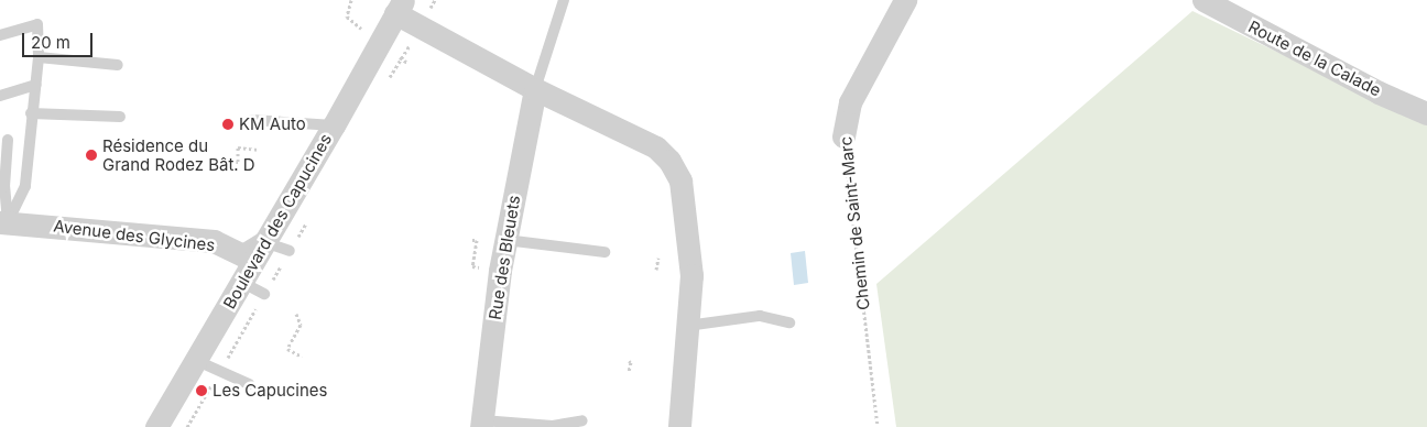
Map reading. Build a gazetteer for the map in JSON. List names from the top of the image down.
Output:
{
  "streets": {
    "street": [
      "Route de la Calade",
      "Boulevard des Capucines",
      "Chemin de Saint-Marc",
      "Avenue des Glycines",
      "Rue des Bleuets"
    ]
  },
  "crossings": [
    ["Boulevard des Capucines", "Avenue des Glycines"]
  ],
  "places": ["KM Auto", "Résidence du Grand Rodez Bât. D", "Les Capucines"],
  "scale_bar": "20 m"
}
